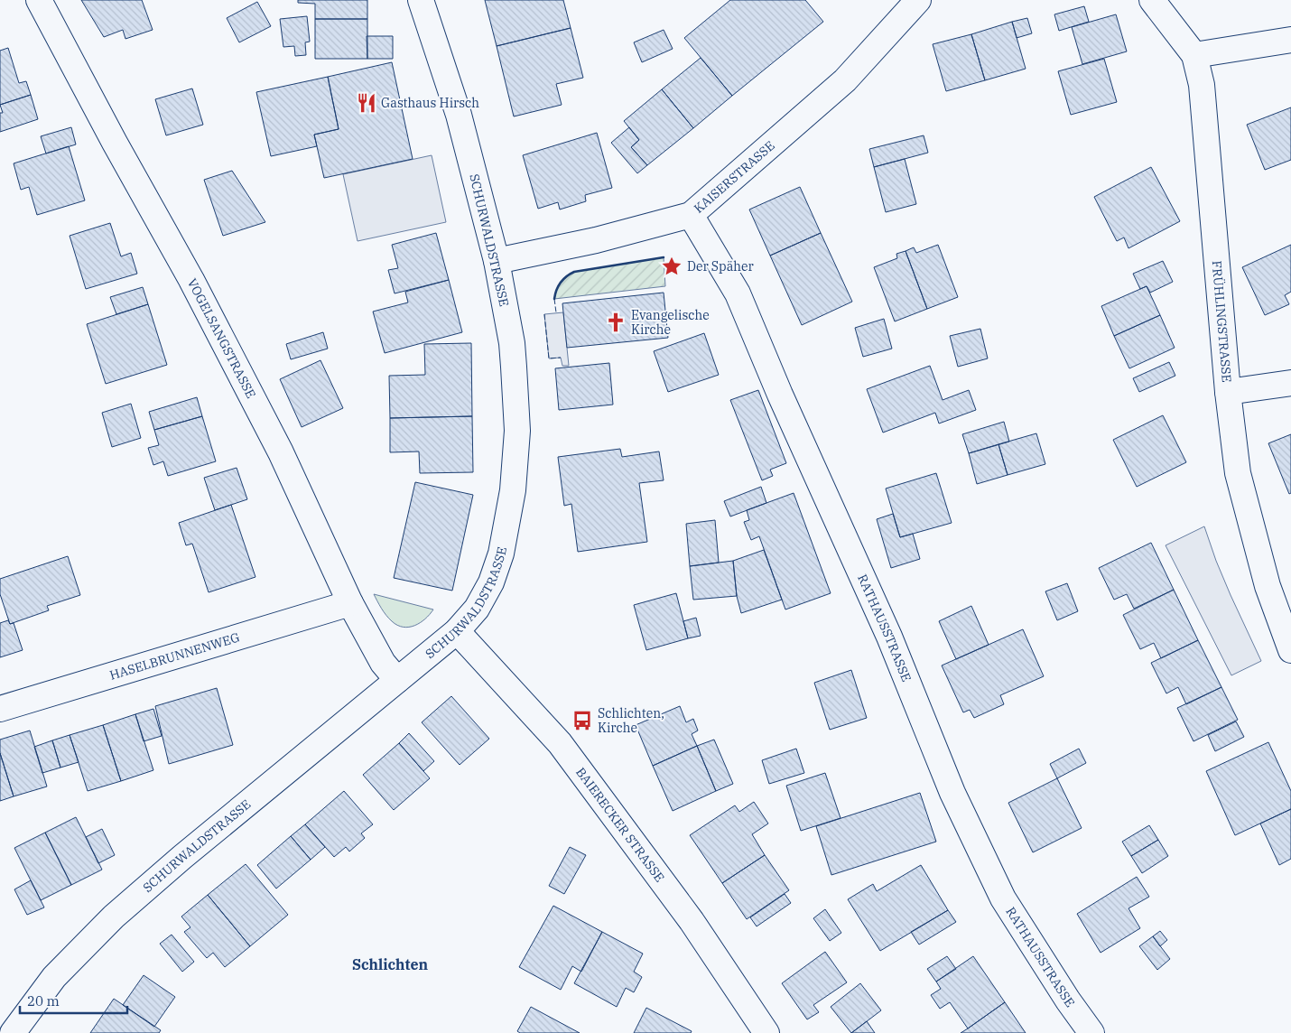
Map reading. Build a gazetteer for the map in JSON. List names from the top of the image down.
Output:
{
  "streets": {
    "street": [
      "KAISERSTRASSE",
      "SCHURWALDSTRASSE",
      "FRÜHLINGSTRASSE",
      "VOGELSANGSTRASSE",
      "RATHAUSSTRASSE",
      "HASELBRUNNENWEG",
      "BAIERECKER STRASSE"
    ]
  },
  "crossings": [
    ["KAISERSTRASSE", "SCHURWALDSTRASSE"],
    ["KAISERSTRASSE", "RATHAUSSTRASSE"],
    ["SCHURWALDSTRASSE", "VOGELSANGSTRASSE"],
    ["SCHURWALDSTRASSE", "BAIERECKER STRASSE"],
    ["VOGELSANGSTRASSE", "HASELBRUNNENWEG"]
  ],
  "districts": ["Schlichten"],
  "places": {
    "restaurant": ["Gasthaus Hirsch"],
    "place": ["Der Späher"],
    "church": ["Evangelische Kirche"],
    "bus stop": ["Schlichten, Kirche"]
  },
  "scale_bar": "20 m"
}
